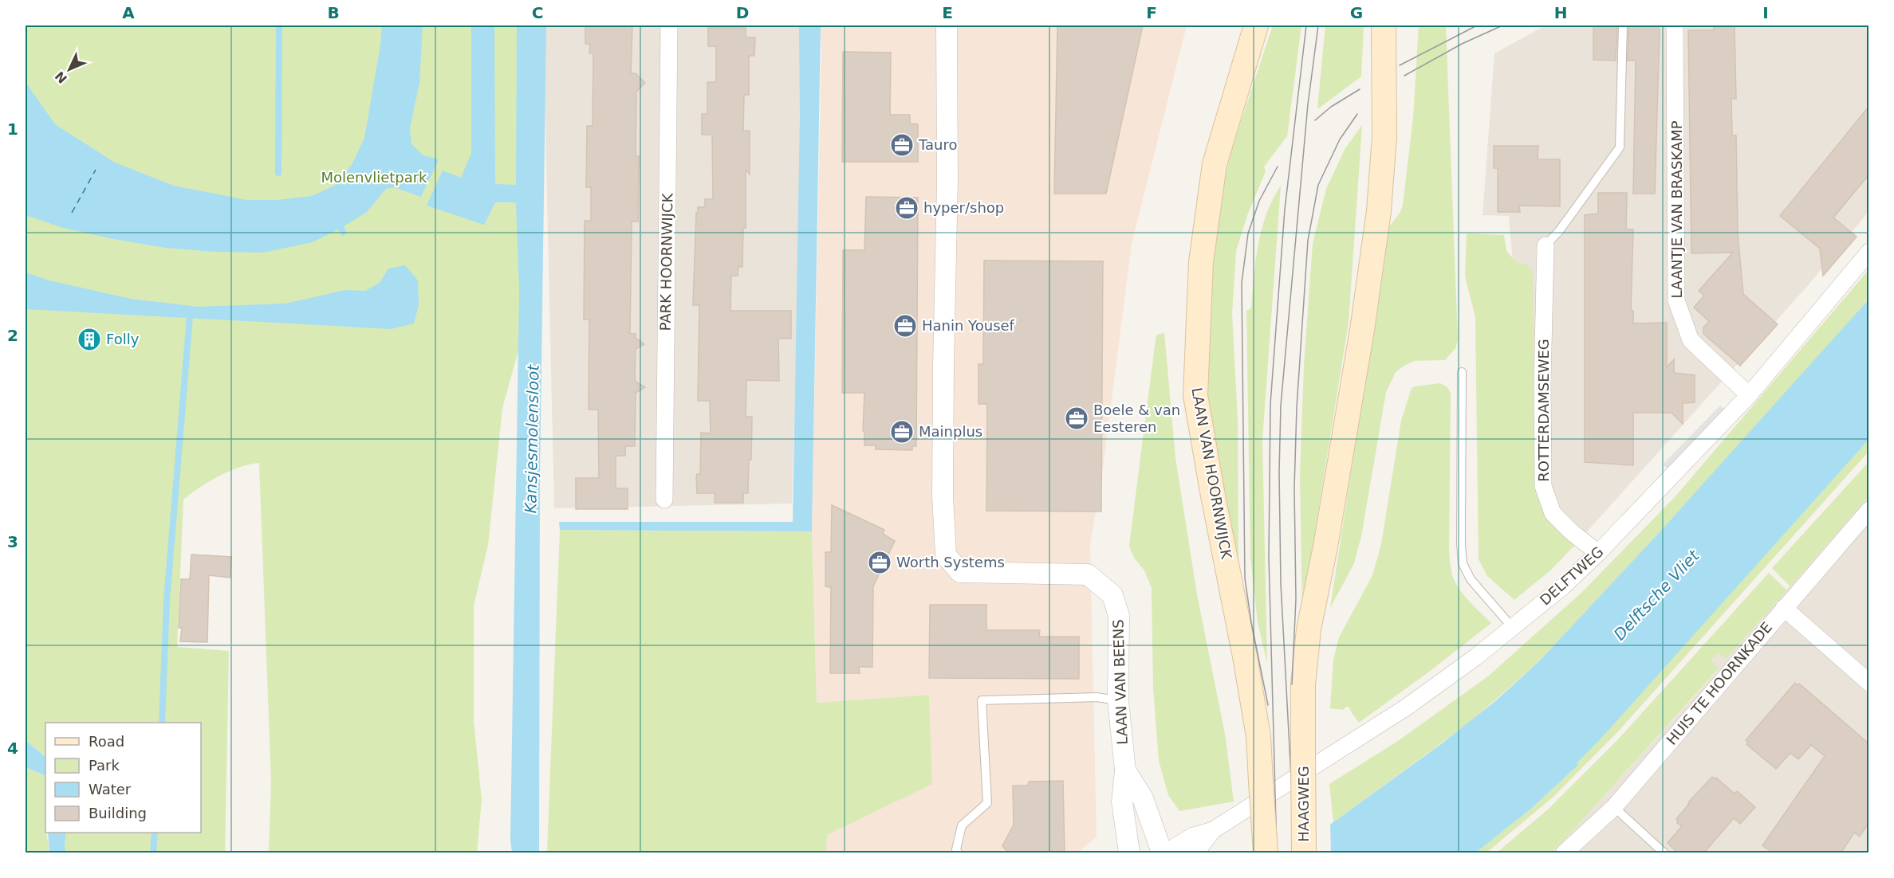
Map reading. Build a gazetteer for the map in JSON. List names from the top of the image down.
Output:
{
  "streets": {
    "main road": ["LAAN VAN HOORNWIJCK", "HAAGWEG"],
    "street": [
      "LAANTJE VAN BRASKAMP",
      "PARK HOORNWIJCK",
      "ROTTERDAMSEWEG",
      "DELFTWEG",
      "LAAN VAN BEENS",
      "HUIS TE HOORNKADE"
    ]
  },
  "crossings": [
    ["LAANTJE VAN BRASKAMP", "DELFTWEG"],
    ["ROTTERDAMSEWEG", "DELFTWEG"]
  ],
  "water": ["Kansjesmolensloot", "Delftsche Vliet"],
  "parks": ["Molenvlietpark"],
  "places": {
    "office": [
      "Tauro",
      "hyper/shop",
      "Hanin Yousef",
      "Boele & van Eesteren",
      "Mainplus",
      "Worth Systems"
    ],
    "building": ["Folly"]
  },
  "legend": [
    "Road",
    "Park",
    "Water",
    "Building"
  ],
  "north": "bottom left",
  "grid": {
    "columns": [
      "A",
      "B",
      "C",
      "D",
      "E",
      "F",
      "G",
      "H",
      "I"
    ],
    "rows": [
      "1",
      "2",
      "3",
      "4"
    ]
  }
}
